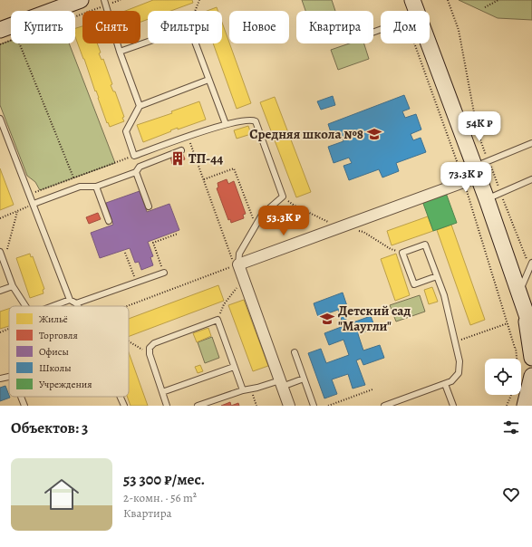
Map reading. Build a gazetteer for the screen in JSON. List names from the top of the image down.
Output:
{
  "places": {
    "school or university": ["Средняя школа №8", "Детский сад \"Маугли\""],
    "building": ["ТП-44"]
  },
  "legend": [
    "Жильё",
    "Торговля",
    "Офисы",
    "Школы",
    "Учреждения"
  ],
  "page": {
    "chip": [
      "Купить",
      "Снять",
      "Фильтры",
      "Новое",
      "Квартира",
      "Дом"
    ],
    "price": ["54K ₽", "73.3K ₽", "53.3K ₽"],
    "heading": "Объектов: 3",
    "list": [
      {
        "name": "53 300 ₽/мес.",
        "note": "2-комн. · 56 m² · Квартира"
      }
    ]
  }
}
